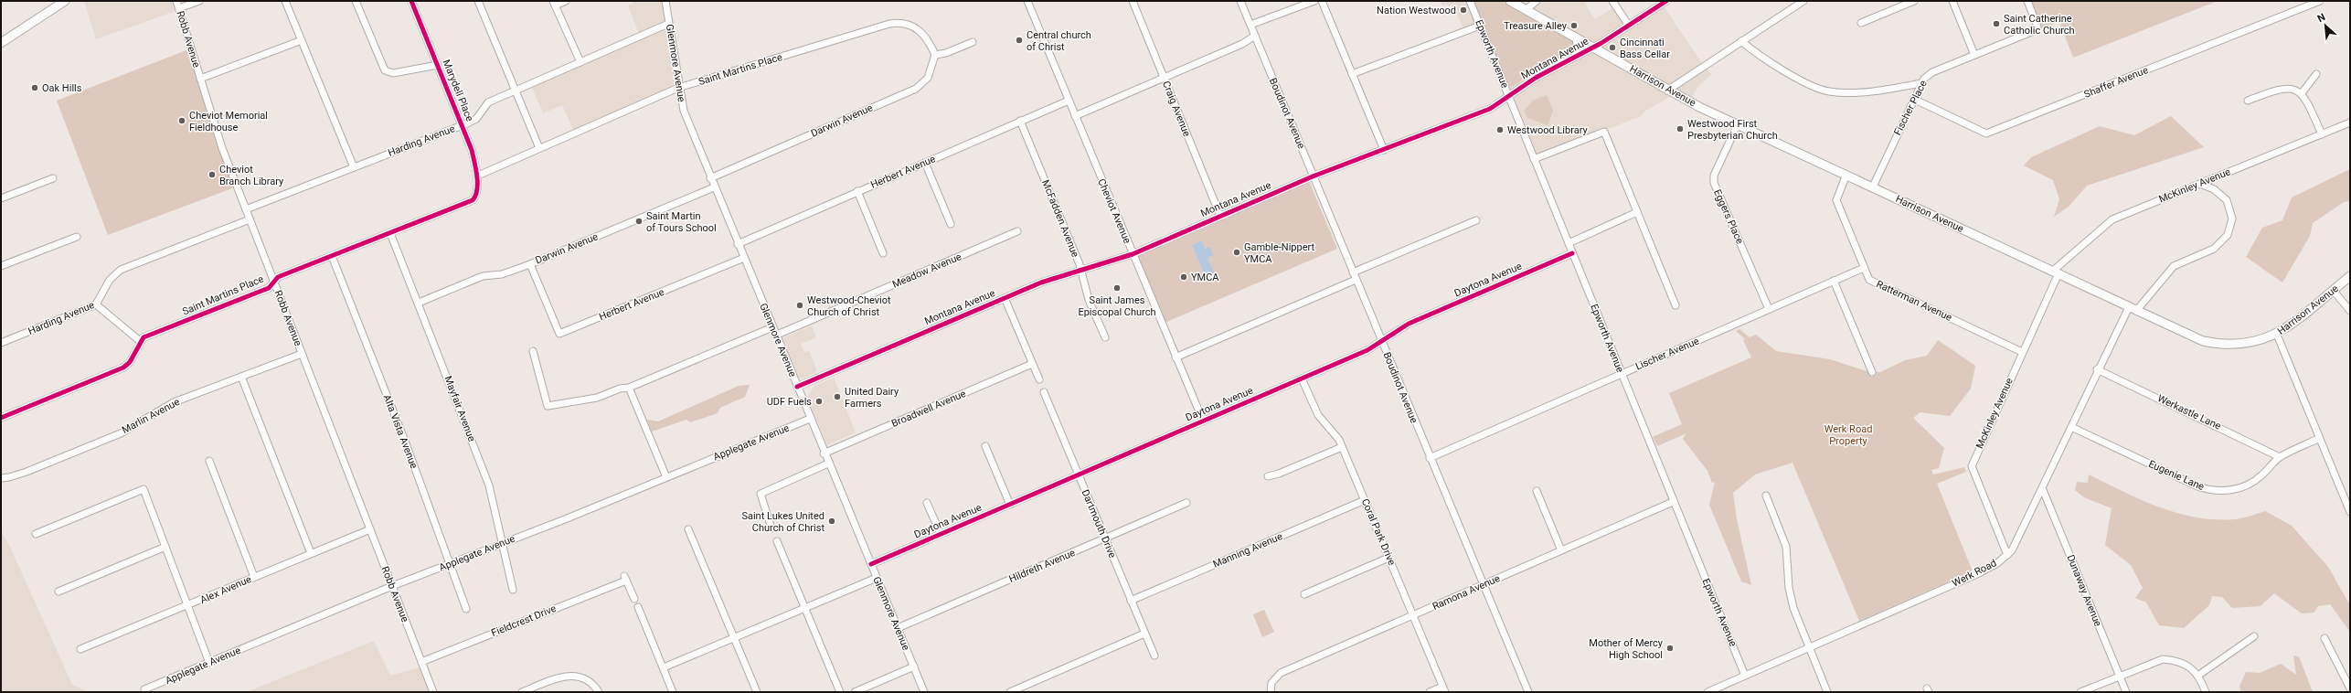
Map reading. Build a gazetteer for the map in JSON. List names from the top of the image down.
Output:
{
  "streets": {
    "main road": ["Harrison Avenue"],
    "street": [
      "Robb Avenue",
      "Epworth Avenue",
      "Montana Avenue",
      "Glenmore Avenue",
      "Saint Martins Place",
      "Shaffer Avenue",
      "Marydell Place",
      "Fischer Place",
      "Craig Avenue",
      "Boudinot Avenue",
      "Darwin Avenue",
      "Harding Avenue",
      "Herbert Avenue",
      "McKinley Avenue",
      "Cheviot Avenue",
      "Eggers Place",
      "McFadden Avenue",
      "Meadow Avenue",
      "Daytona Avenue",
      "Ratterman Avenue",
      "Lischer Avenue",
      "Mayfair Avenue",
      "Broadwell Avenue",
      "Werkastle Lane",
      "Marlin Avenue",
      "Alta Vista Avenue",
      "Applegate Avenue",
      "Eugenie Lane",
      "Dartmouth Drive",
      "Coral Park Drive",
      "Manning Avenue",
      "Hildreth Avenue",
      "Werk Road",
      "Alex Avenue",
      "Dunaway Avenue",
      "Ramona Avenue",
      "Fieldcrest Drive"
    ]
  },
  "crossings": [
    ["Robb Avenue", "Saint Martins Place"],
    ["Robb Avenue", "Harding Avenue"],
    ["Robb Avenue", "Marlin Avenue"],
    ["Robb Avenue", "Applegate Avenue"],
    ["Robb Avenue", "Alex Avenue"],
    ["Robb Avenue", "Fieldcrest Drive"],
    ["Epworth Avenue", "Montana Avenue"],
    ["Epworth Avenue", "Daytona Avenue"],
    ["Epworth Avenue", "Lischer Avenue"],
    ["Epworth Avenue", "Werk Road"],
    ["Epworth Avenue", "Ramona Avenue"],
    ["Montana Avenue", "Glenmore Avenue"],
    ["Montana Avenue", "Harrison Avenue"],
    ["Montana Avenue", "Craig Avenue"],
    ["Montana Avenue", "Boudinot Avenue"],
    ["Montana Avenue", "Cheviot Avenue"],
    ["Montana Avenue", "McFadden Avenue"],
    ["Glenmore Avenue", "Saint Martins Place"],
    ["Glenmore Avenue", "Darwin Avenue"],
    ["Glenmore Avenue", "Harding Avenue"],
    ["Glenmore Avenue", "Herbert Avenue"],
    ["Glenmore Avenue", "Meadow Avenue"],
    ["Glenmore Avenue", "Daytona Avenue"],
    ["Glenmore Avenue", "Broadwell Avenue"],
    ["Glenmore Avenue", "Applegate Avenue"],
    ["Glenmore Avenue", "Hildreth Avenue"],
    ["Saint Martins Place", "Marydell Place"],
    ["Saint Martins Place", "Darwin Avenue"],
    ["Saint Martins Place", "Mayfair Avenue"],
    ["Saint Martins Place", "Alta Vista Avenue"],
    ["Shaffer Avenue", "Fischer Place"],
    ["Harrison Avenue", "Fischer Place"],
    ["Harrison Avenue", "McKinley Avenue"],
    ["Harrison Avenue", "Eggers Place"],
    ["Harrison Avenue", "Ratterman Avenue"],
    ["Harrison Avenue", "Werk Road"],
    ["Marydell Place", "Harding Avenue"],
    ["Boudinot Avenue", "Daytona Avenue"],
    ["Boudinot Avenue", "Lischer Avenue"],
    ["Boudinot Avenue", "Ramona Avenue"],
    ["Darwin Avenue", "Herbert Avenue"],
    ["Darwin Avenue", "Mayfair Avenue"],
    ["Herbert Avenue", "Cheviot Avenue"],
    ["Herbert Avenue", "McFadden Avenue"],
    ["McKinley Avenue", "Ratterman Avenue"],
    ["McKinley Avenue", "Werk Road"],
    ["Cheviot Avenue", "Daytona Avenue"],
    ["Eggers Place", "Lischer Avenue"],
    ["Daytona Avenue", "Dartmouth Drive"],
    ["Daytona Avenue", "Coral Park Drive"],
    ["Ratterman Avenue", "Lischer Avenue"],
    ["Mayfair Avenue", "Applegate Avenue"],
    ["Werkastle Lane", "Eugenie Lane"],
    ["Werkastle Lane", "Werk Road"],
    ["Alta Vista Avenue", "Applegate Avenue"],
    ["Eugenie Lane", "Werk Road"],
    ["Dartmouth Drive", "Manning Avenue"],
    ["Dartmouth Drive", "Hildreth Avenue"],
    ["Coral Park Drive", "Manning Avenue"],
    ["Coral Park Drive", "Ramona Avenue"],
    ["Werk Road", "Dunaway Avenue"]
  ],
  "parks": ["Werk Road Property"],
  "places": [
    "Nation Westwood",
    "Saint Catherine Catholic Church",
    "Treasure Alley",
    "Central church of Christ",
    "Cincinnati Bass Cellar",
    "Oak Hills",
    "Cheviot Memorial Fieldhouse",
    "Westwood First Presbyterian Church",
    "Westwood Library",
    "Cheviot Branch Library",
    "Saint Martin of Tours School",
    "Gamble-Nippert YMCA",
    "YMCA",
    "Saint James Episcopal Church",
    "Westwood-Cheviot Church of Christ",
    "United Dairy Farmers",
    "UDF Fuels",
    "Saint Lukes United Church of Christ",
    "Mother of Mercy High School"
  ],
  "north": "top left"
}
